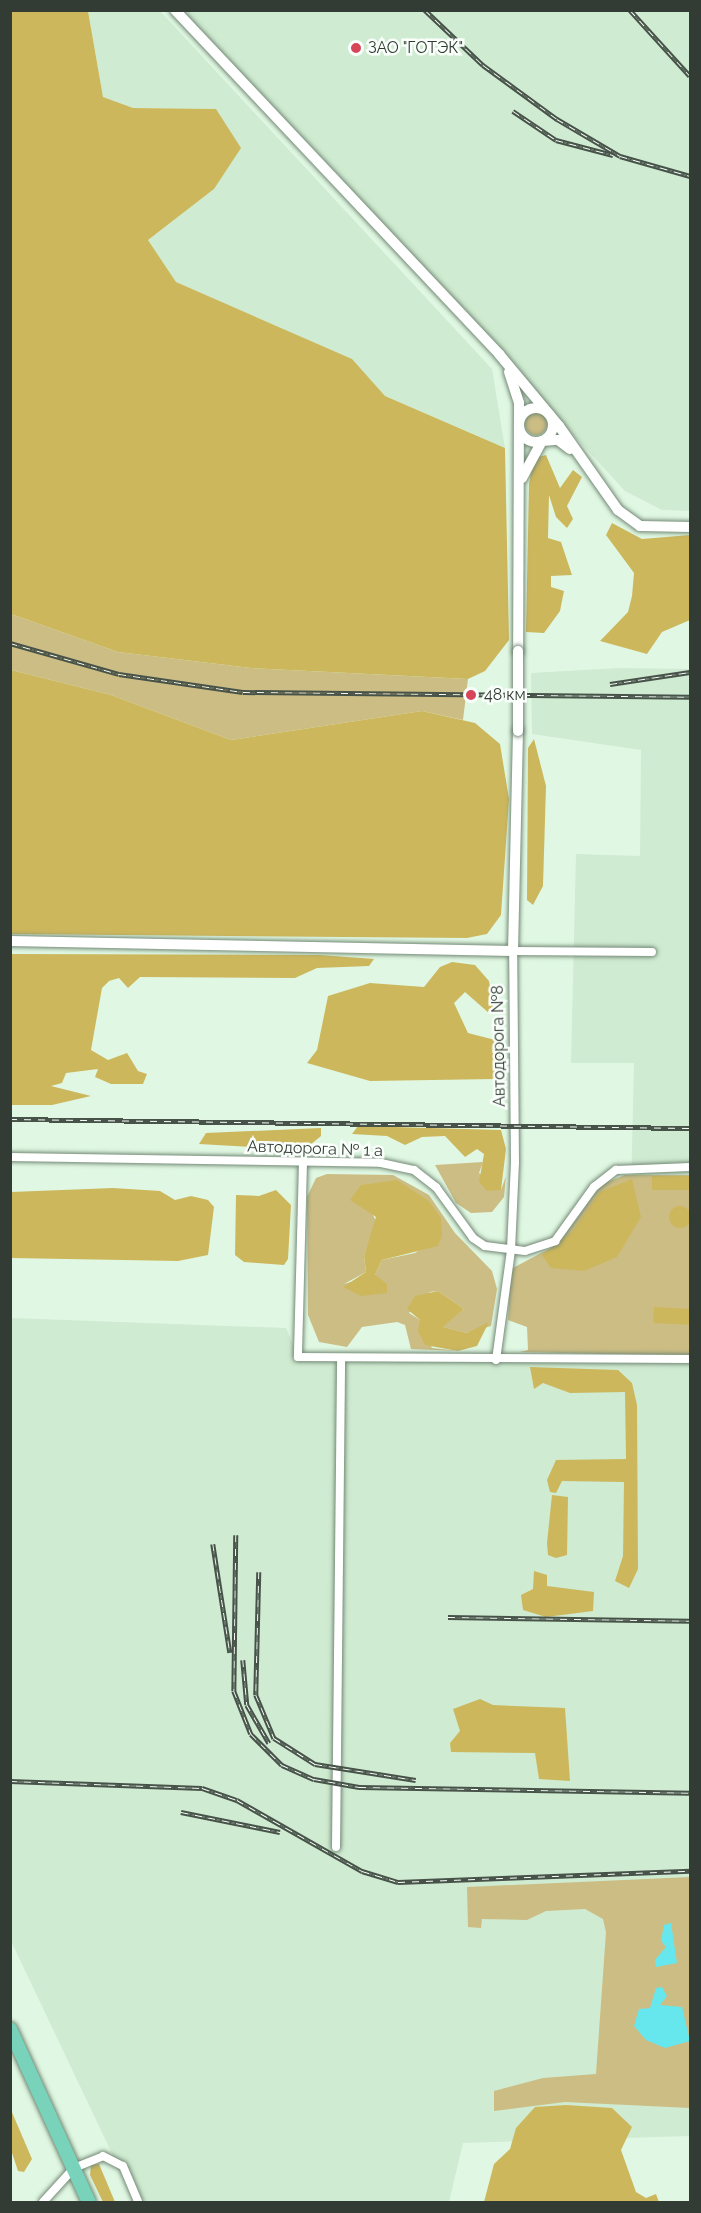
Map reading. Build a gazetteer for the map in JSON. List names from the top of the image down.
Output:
{
  "streets": {
    "street": ["Автодорога №8", "Автодорога № 1 а"]
  },
  "crossings": [
    ["Автодорога №8", "Автодорога № 1 а"]
  ],
  "places": ["ЗАО \"ГОТЭК\"", "48 км"]
}
